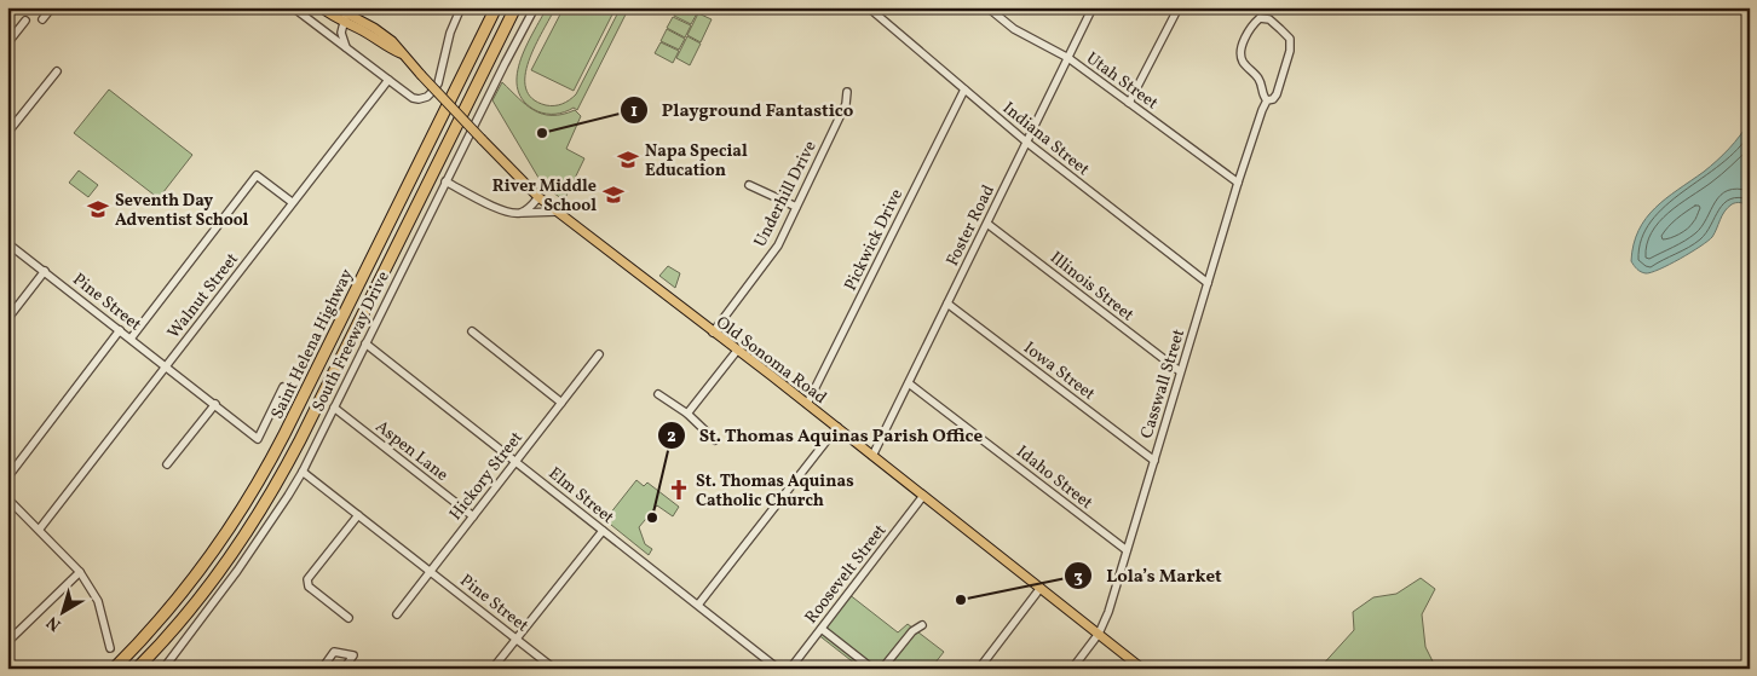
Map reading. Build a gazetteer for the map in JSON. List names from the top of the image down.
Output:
{
  "streets": {
    "highway": ["Saint Helena Highway"],
    "main road": ["Old Sonoma Road"],
    "street": [
      "Utah Street",
      "Indiana Street",
      "Underhill Drive",
      "Foster Road",
      "Pickwick Drive",
      "Illinois Street",
      "Walnut Street",
      "Pine Street",
      "South Freeway Drive",
      "Iowa Street",
      "Casswall Street",
      "Aspen Lane",
      "Hickory Street",
      "Idaho Street",
      "Elm Street",
      "Roosevelt Street"
    ]
  },
  "crossings": [
    ["Utah Street", "Foster Road"],
    ["Utah Street", "Casswall Street"],
    ["Indiana Street", "Foster Road"],
    ["Indiana Street", "Pickwick Drive"],
    ["Indiana Street", "Casswall Street"],
    ["Underhill Drive", "Old Sonoma Road"],
    ["Foster Road", "Illinois Street"],
    ["Foster Road", "Old Sonoma Road"],
    ["Foster Road", "Iowa Street"],
    ["Foster Road", "Idaho Street"],
    ["Pickwick Drive", "Old Sonoma Road"],
    ["Illinois Street", "Casswall Street"],
    ["Walnut Street", "Pine Street"],
    ["Pine Street", "South Freeway Drive"],
    ["Pine Street", "Hickory Street"],
    ["South Freeway Drive", "Aspen Lane"],
    ["South Freeway Drive", "Elm Street"],
    ["Old Sonoma Road", "Casswall Street"],
    ["Old Sonoma Road", "Roosevelt Street"],
    ["Iowa Street", "Casswall Street"],
    ["Casswall Street", "Idaho Street"],
    ["Aspen Lane", "Hickory Street"],
    ["Hickory Street", "Elm Street"]
  ],
  "places": {
    "other": ["Playground Fantastico", "St. Thomas Aquinas Parish Office", "Lola’s Market"],
    "school or university": ["Napa Special Education", "River Middle School", "Seventh Day Adventist School"],
    "church": ["St. Thomas Aquinas Catholic Church"]
  },
  "north": "bottom left"
}
